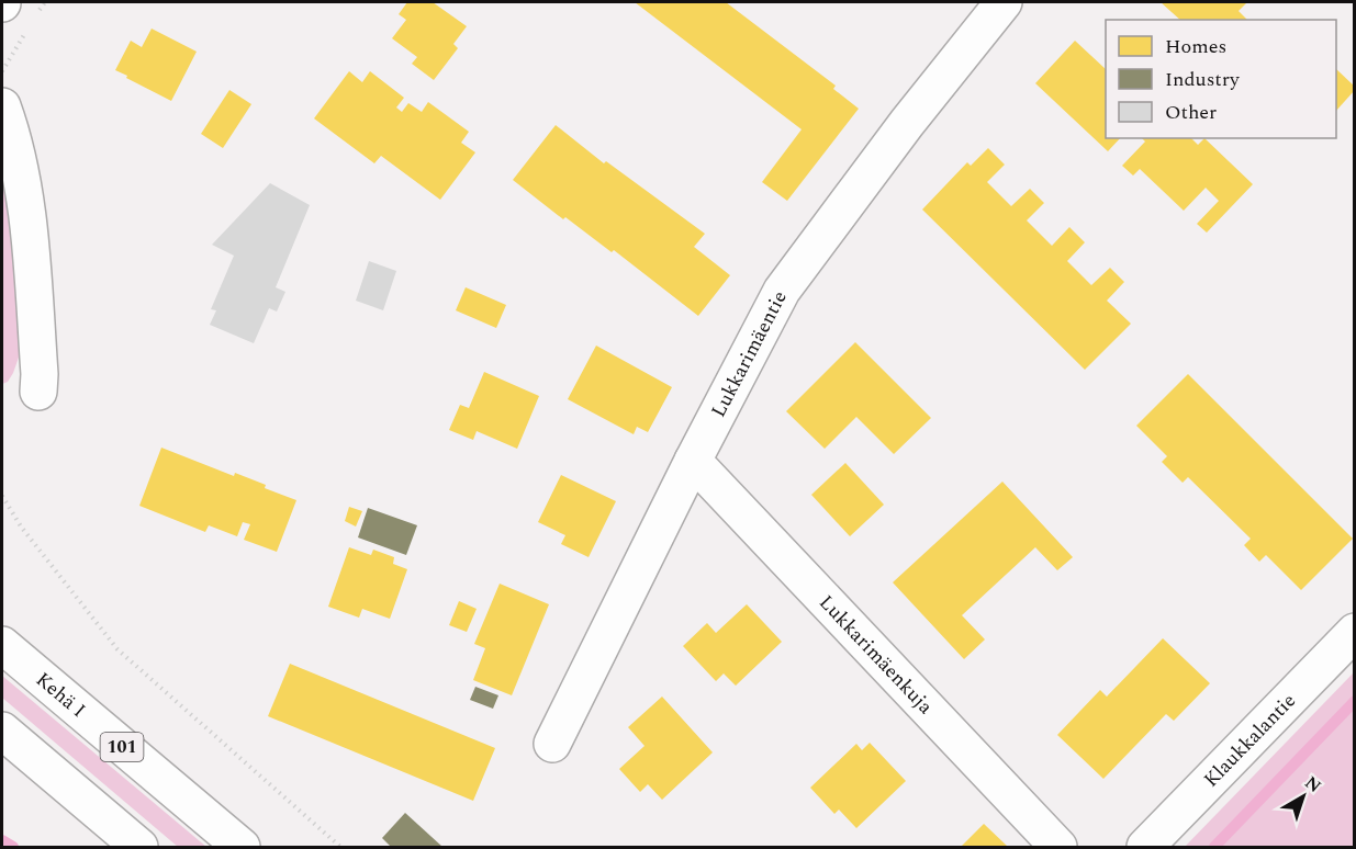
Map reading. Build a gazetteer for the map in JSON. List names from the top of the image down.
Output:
{
  "streets": {
    "main road": [
      "Lukkarimäentie",
      "Lukkarimäenkuja",
      "Kehä I",
      "Klaukkalantie",
      "101"
    ]
  },
  "crossings": [
    ["Lukkarimäentie", "Lukkarimäenkuja"]
  ],
  "legend": ["Homes", "Industry", "Other"],
  "north": "top right"
}
